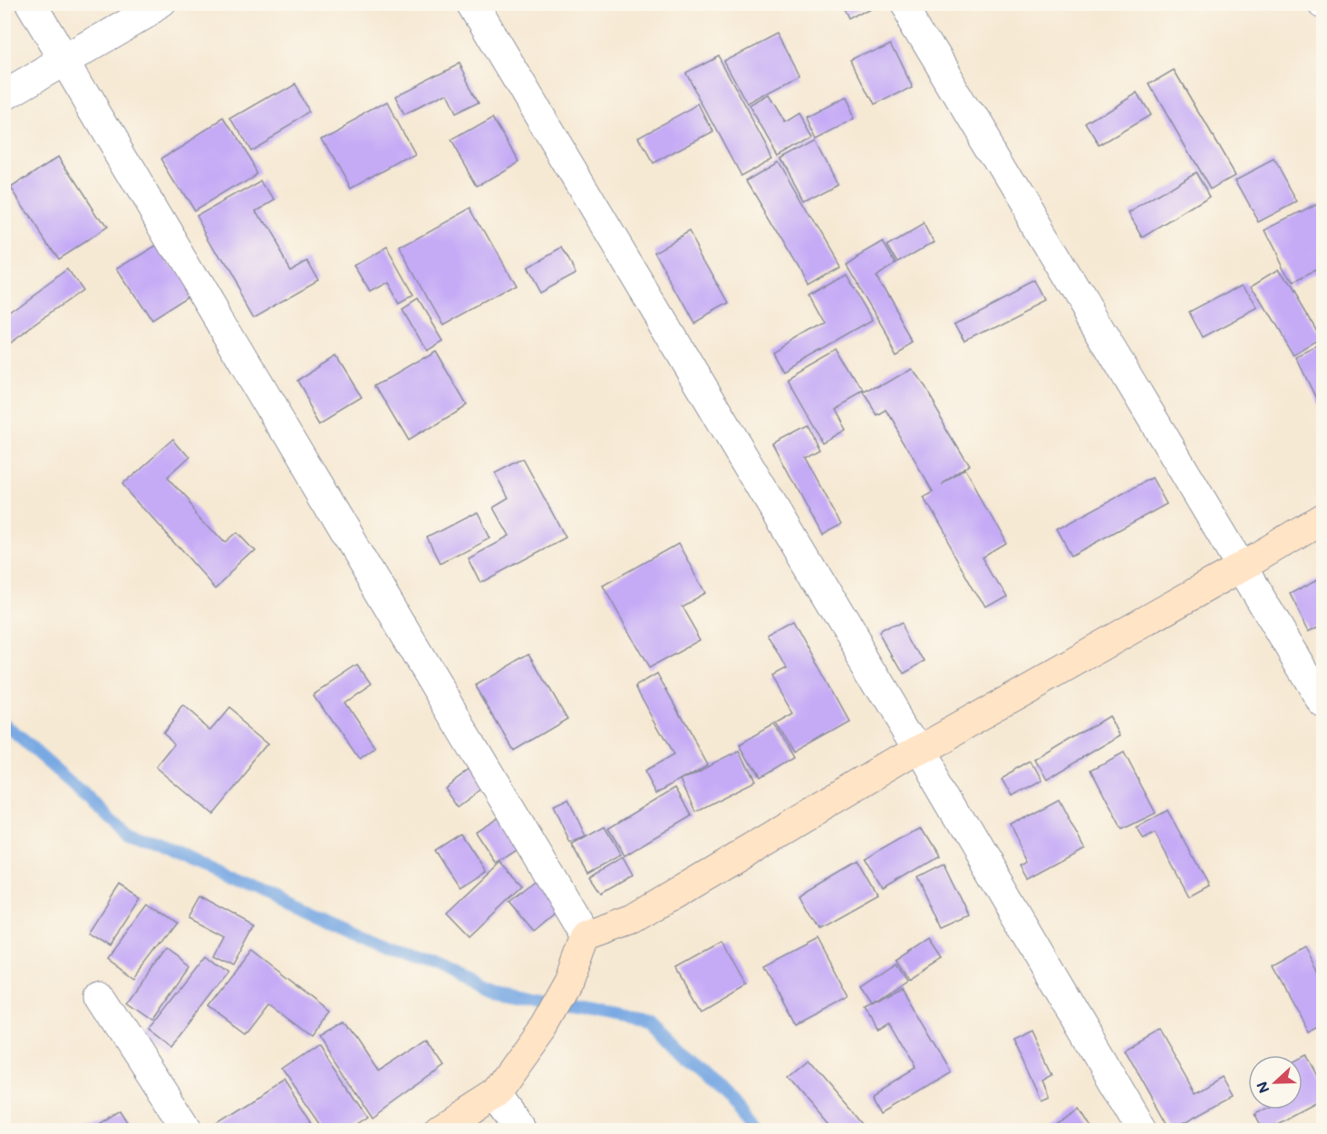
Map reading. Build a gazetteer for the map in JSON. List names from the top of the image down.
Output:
{
  "north": "left"
}
